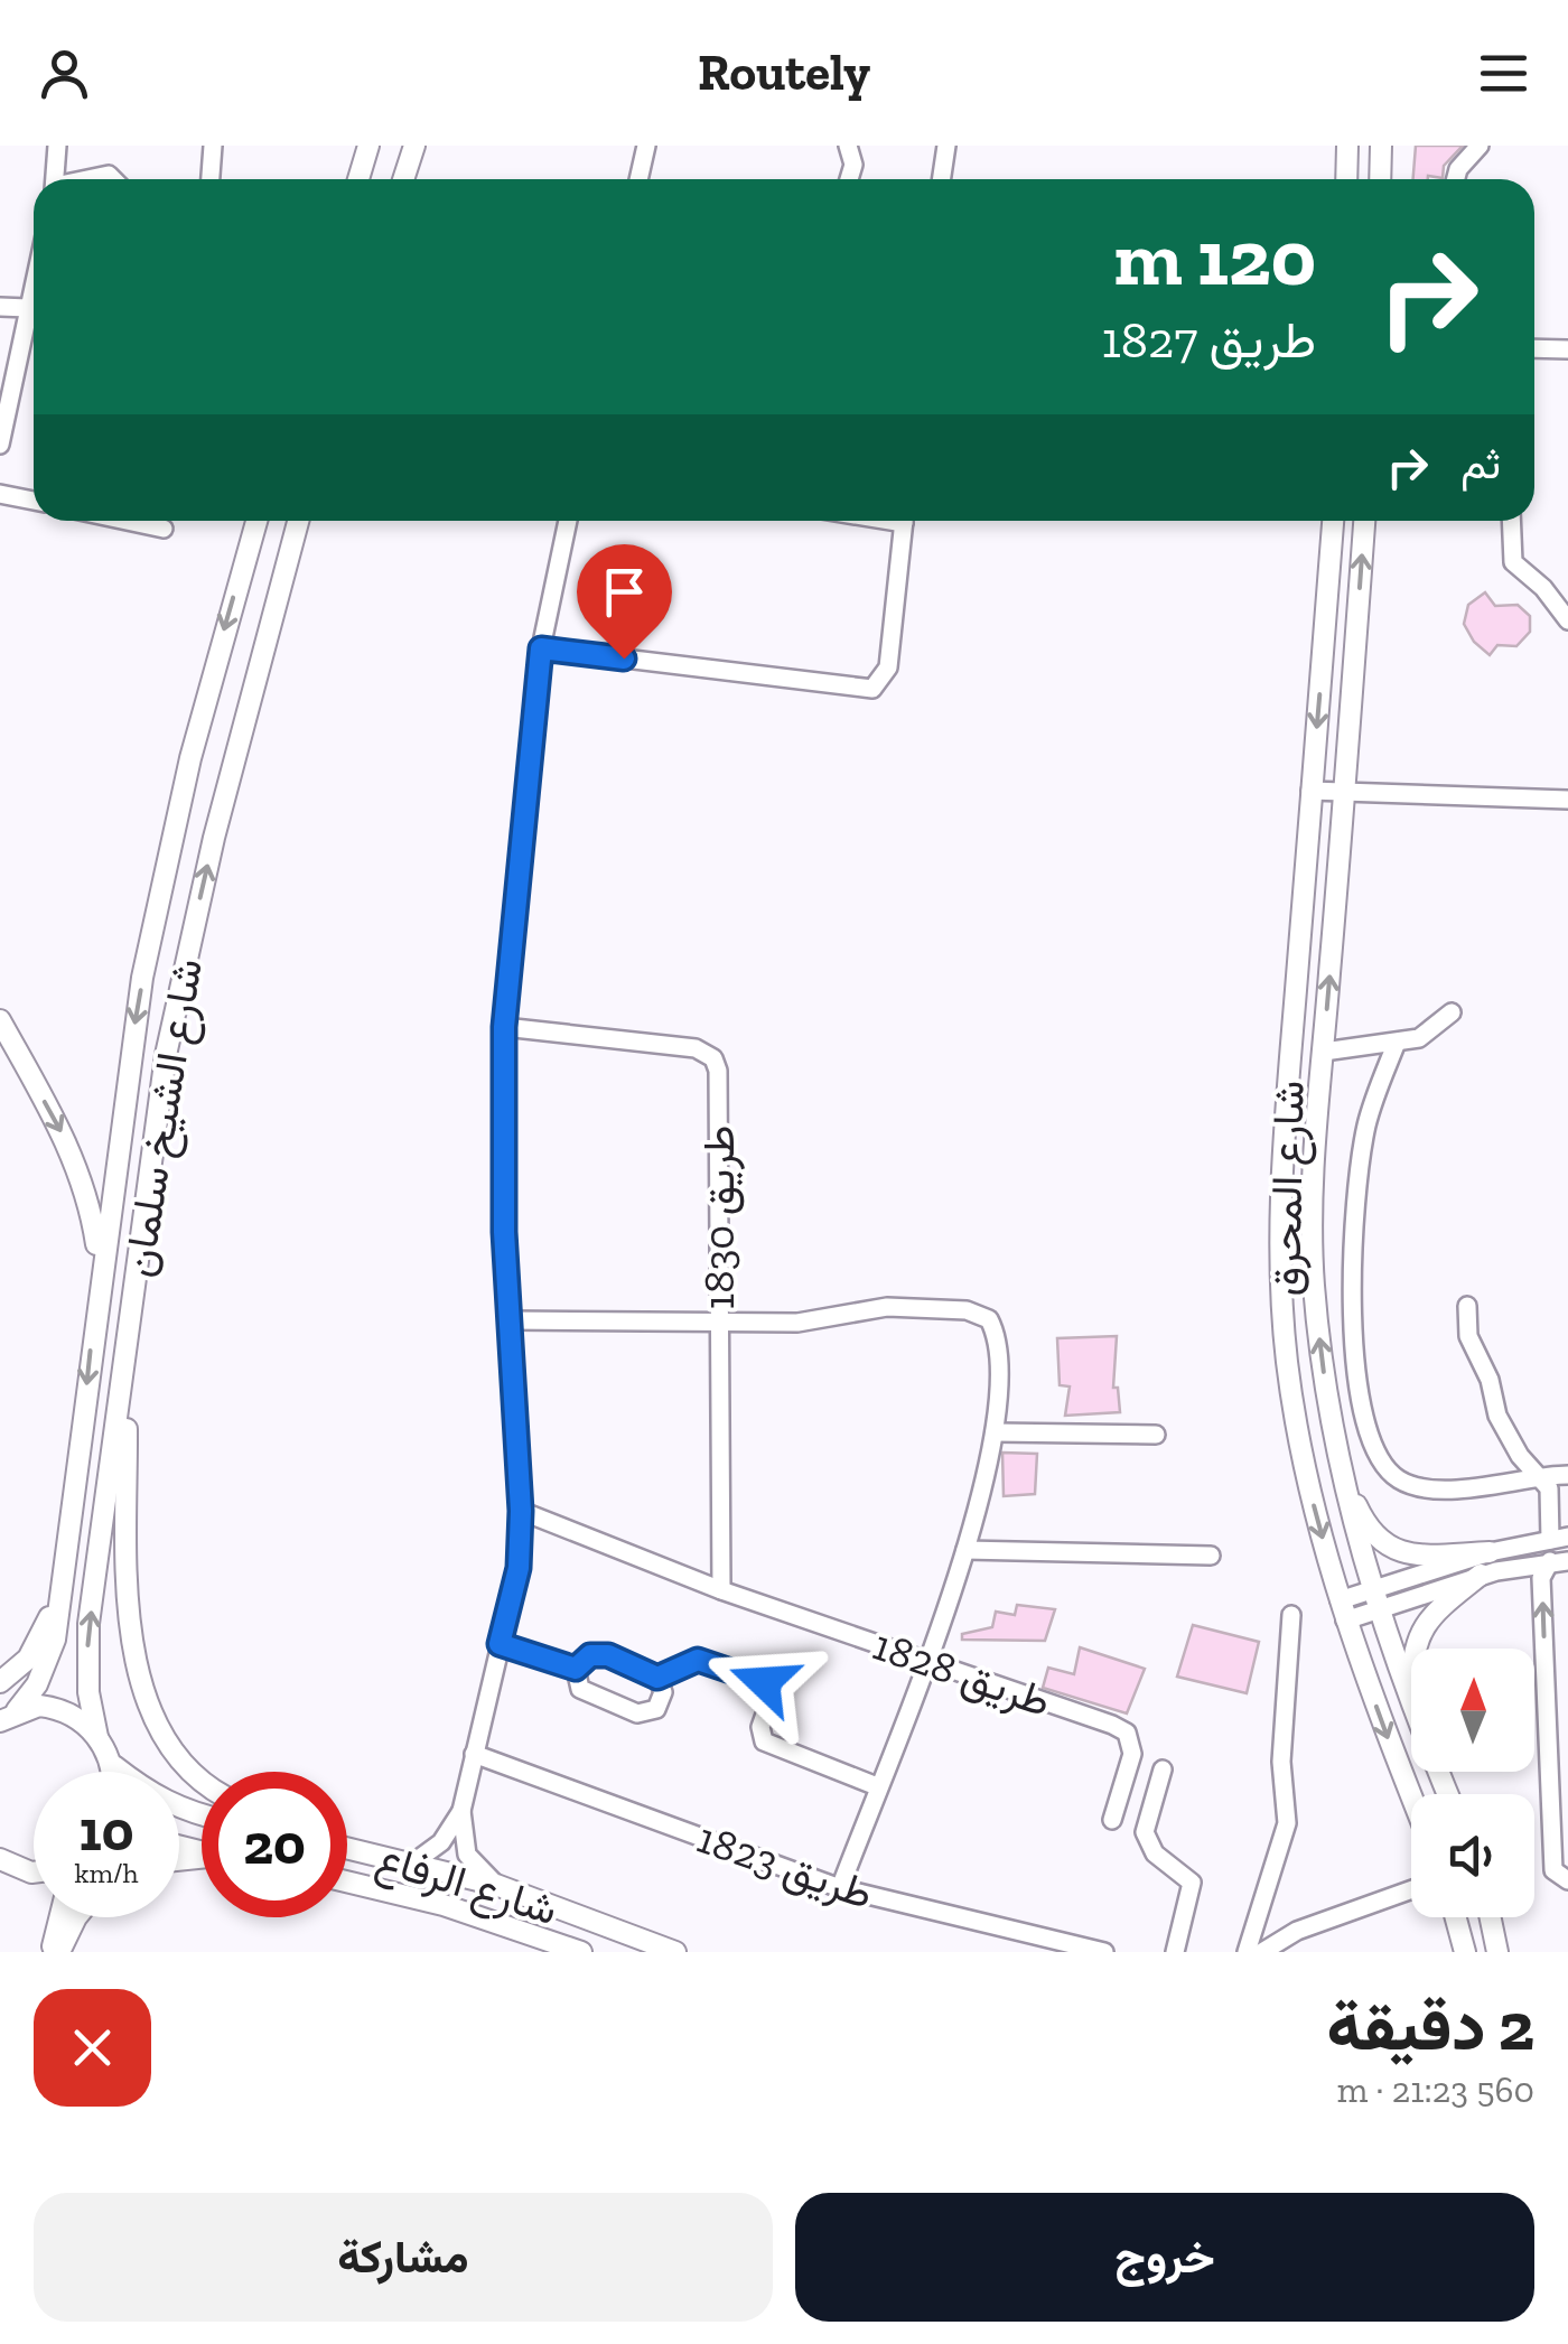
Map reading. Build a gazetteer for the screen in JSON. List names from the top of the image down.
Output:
{
  "streets": {
    "main road": ["شارع الشيخ سلمان", "شارع المحرق", "شارع الرفاع"],
    "street": ["طريق 1830", "طريق 1828", "طريق 1823"]
  },
  "crossings": [
    ["طريق 1830", "طريق 1828"]
  ],
  "north": "top",
  "page": {
    "header": "Routely",
    "turn": ["120 m", "طريق 1827"],
    "then": "ثم",
    "speed": "10 km/h",
    "limit": "20",
    "heading": ["2 دقيقة", "560 m · 21:23"],
    "buttons": ["خروج", "مشاركة"]
  }
}
